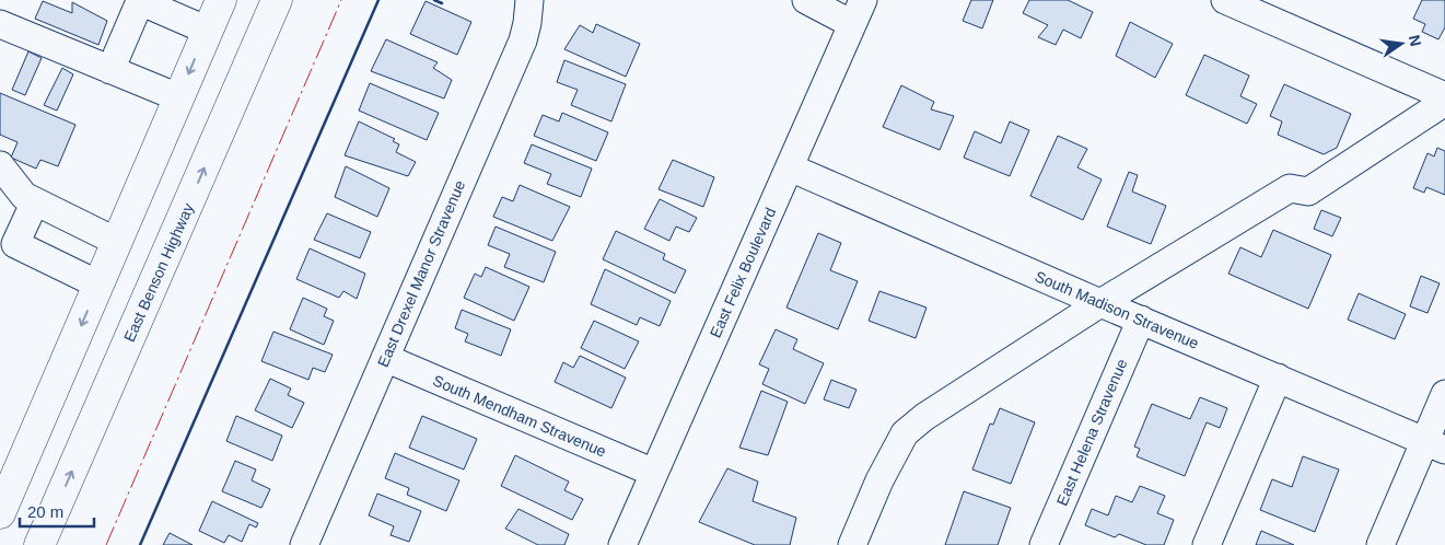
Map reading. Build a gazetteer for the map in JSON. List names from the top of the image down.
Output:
{
  "streets": {
    "main road": ["East Benson Highway"],
    "street": [
      "East Felix Boulevard",
      "East Drexel Manor Stravenue",
      "South Madison Stravenue",
      "South Mendham Stravenue",
      "East Helena Stravenue"
    ]
  },
  "crossings": [
    ["East Felix Boulevard", "South Madison Stravenue"],
    ["East Felix Boulevard", "South Mendham Stravenue"],
    ["East Drexel Manor Stravenue", "South Mendham Stravenue"],
    ["South Madison Stravenue", "East Helena Stravenue"]
  ],
  "scale_bar": "20 m",
  "north": "right"
}
